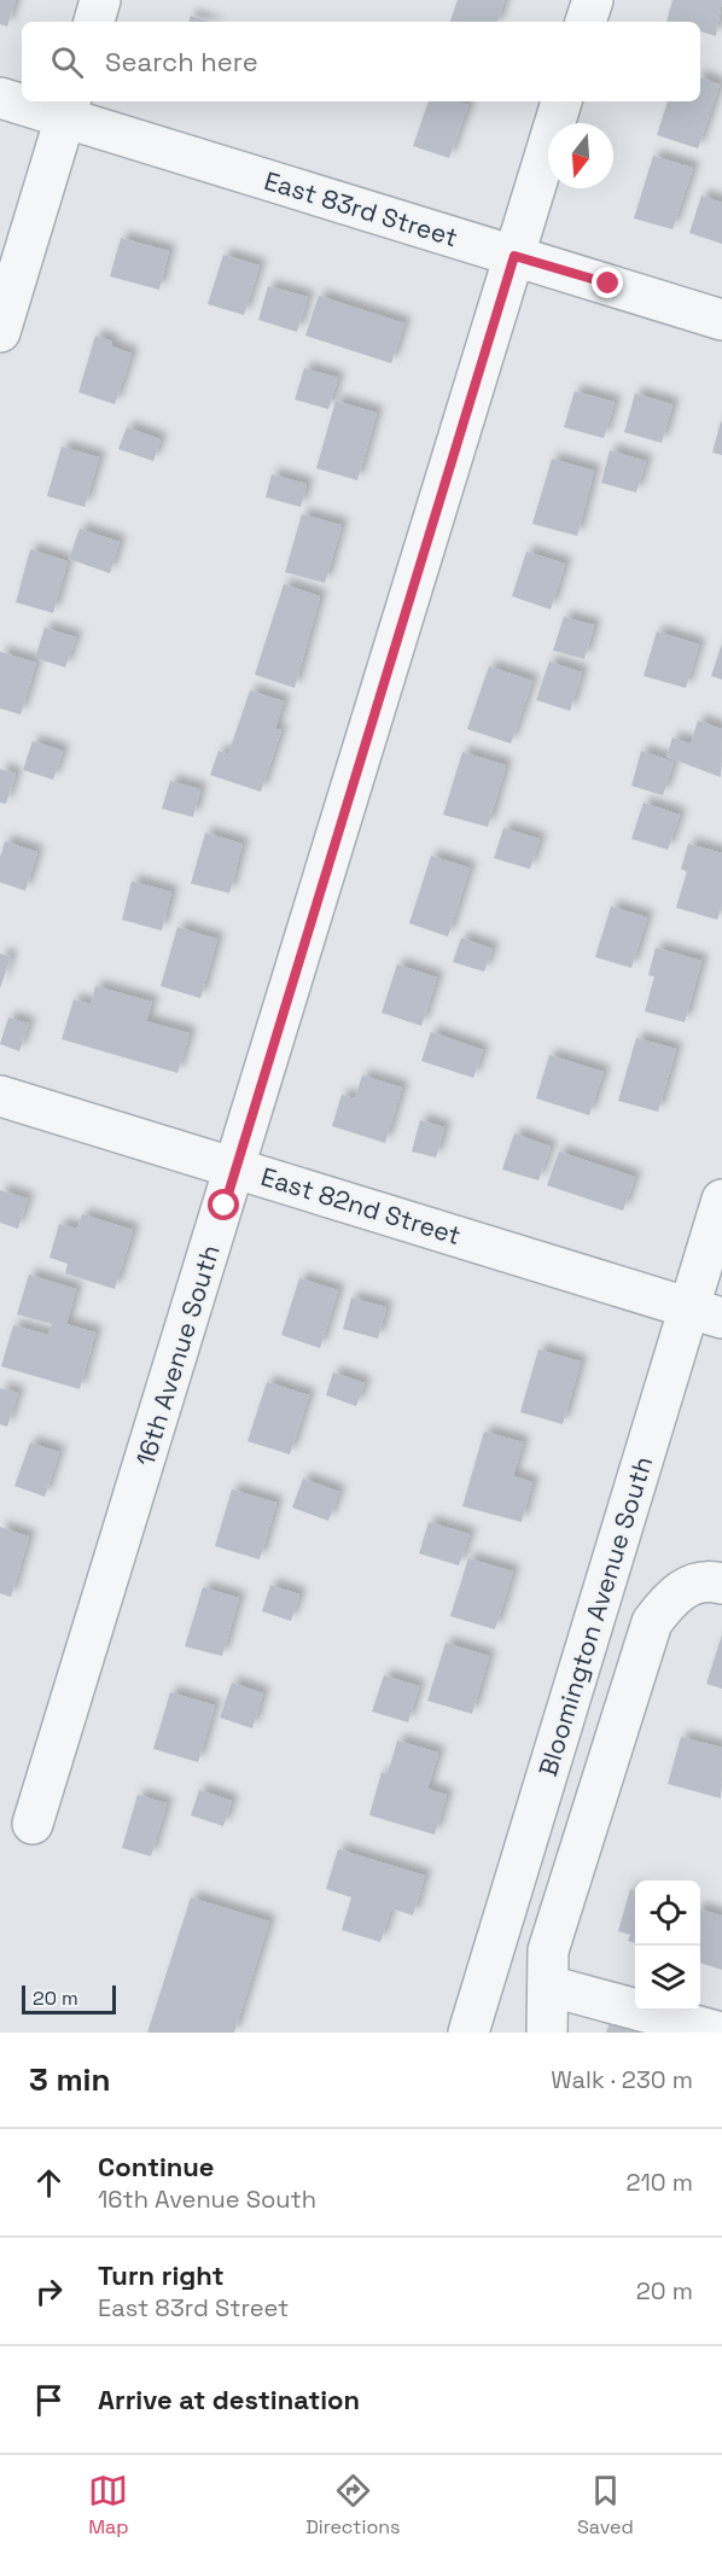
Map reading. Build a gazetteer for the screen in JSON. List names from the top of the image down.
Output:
{
  "streets": {
    "street": [
      "East 83rd Street",
      "East 82nd Street",
      "16th Avenue South",
      "Bloomington Avenue South"
    ]
  },
  "crossings": [
    ["East 83rd Street", "16th Avenue South"],
    ["East 82nd Street", "16th Avenue South"],
    ["East 82nd Street", "Bloomington Avenue South"]
  ],
  "scale_bar": "20 m",
  "north": "bottom",
  "page": {
    "search": "Search here",
    "scale": "20 m",
    "heading": ["3 min", "Walk · 230 m"],
    "list": [
      ["Continue", "16th Avenue South", "210 m"],
      ["Turn right", "East 83rd Street", "20 m"],
      "Arrive at destination"
    ],
    "nav": ["Map", "Directions", "Saved"]
  }
}
